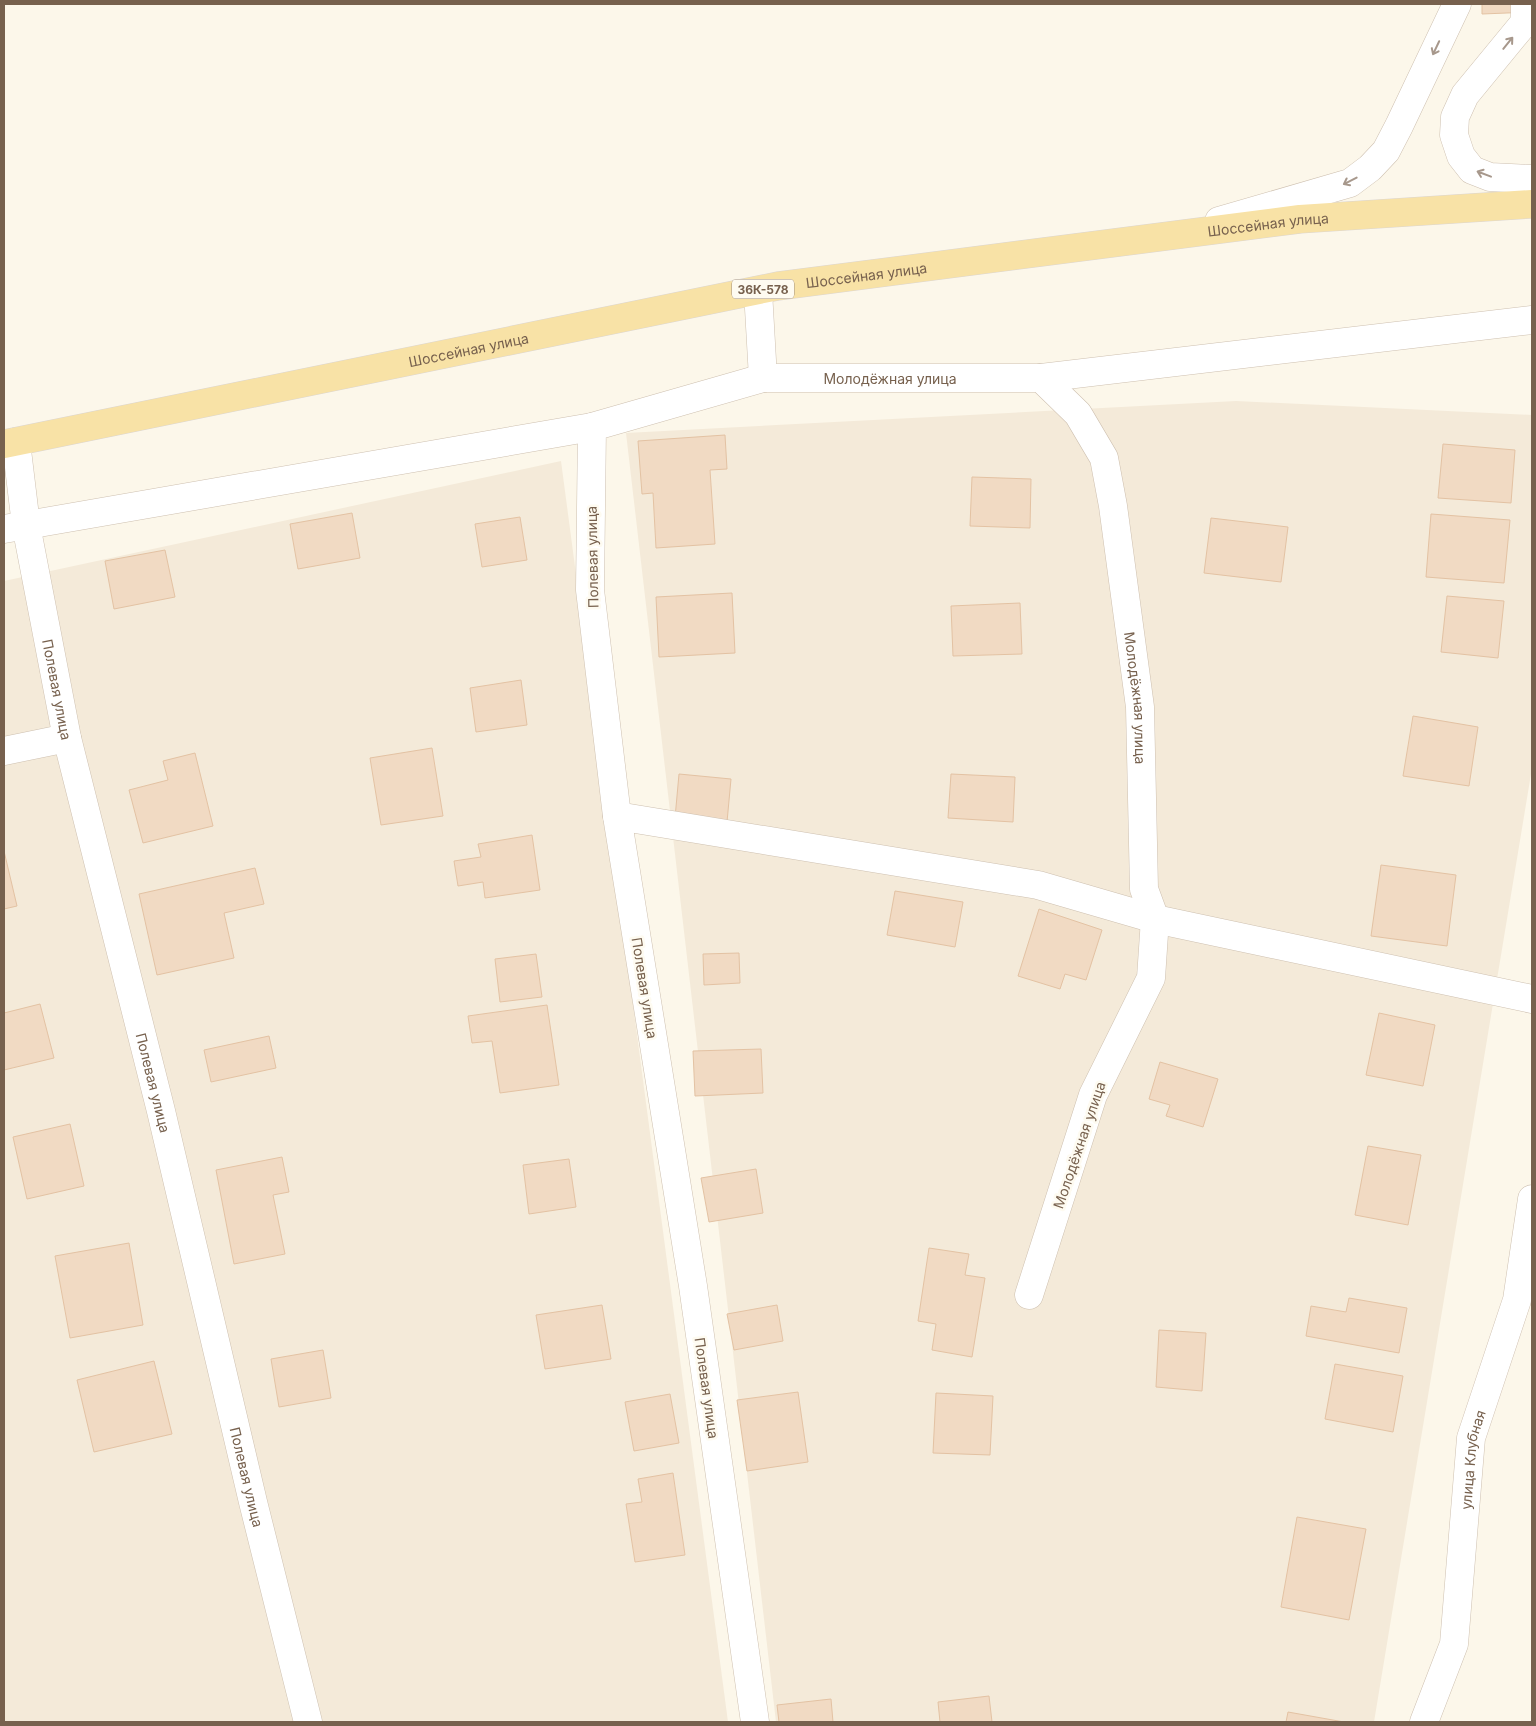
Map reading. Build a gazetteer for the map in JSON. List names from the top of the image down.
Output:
{
  "streets": {
    "main road": ["Шоссейная улица", "36К-578"],
    "street": ["Молодёжная улица", "Полевая улица", "улица Клубная"]
  },
  "crossings": [
    ["Шоссейная улица", "Полевая улица"]
  ]
}
